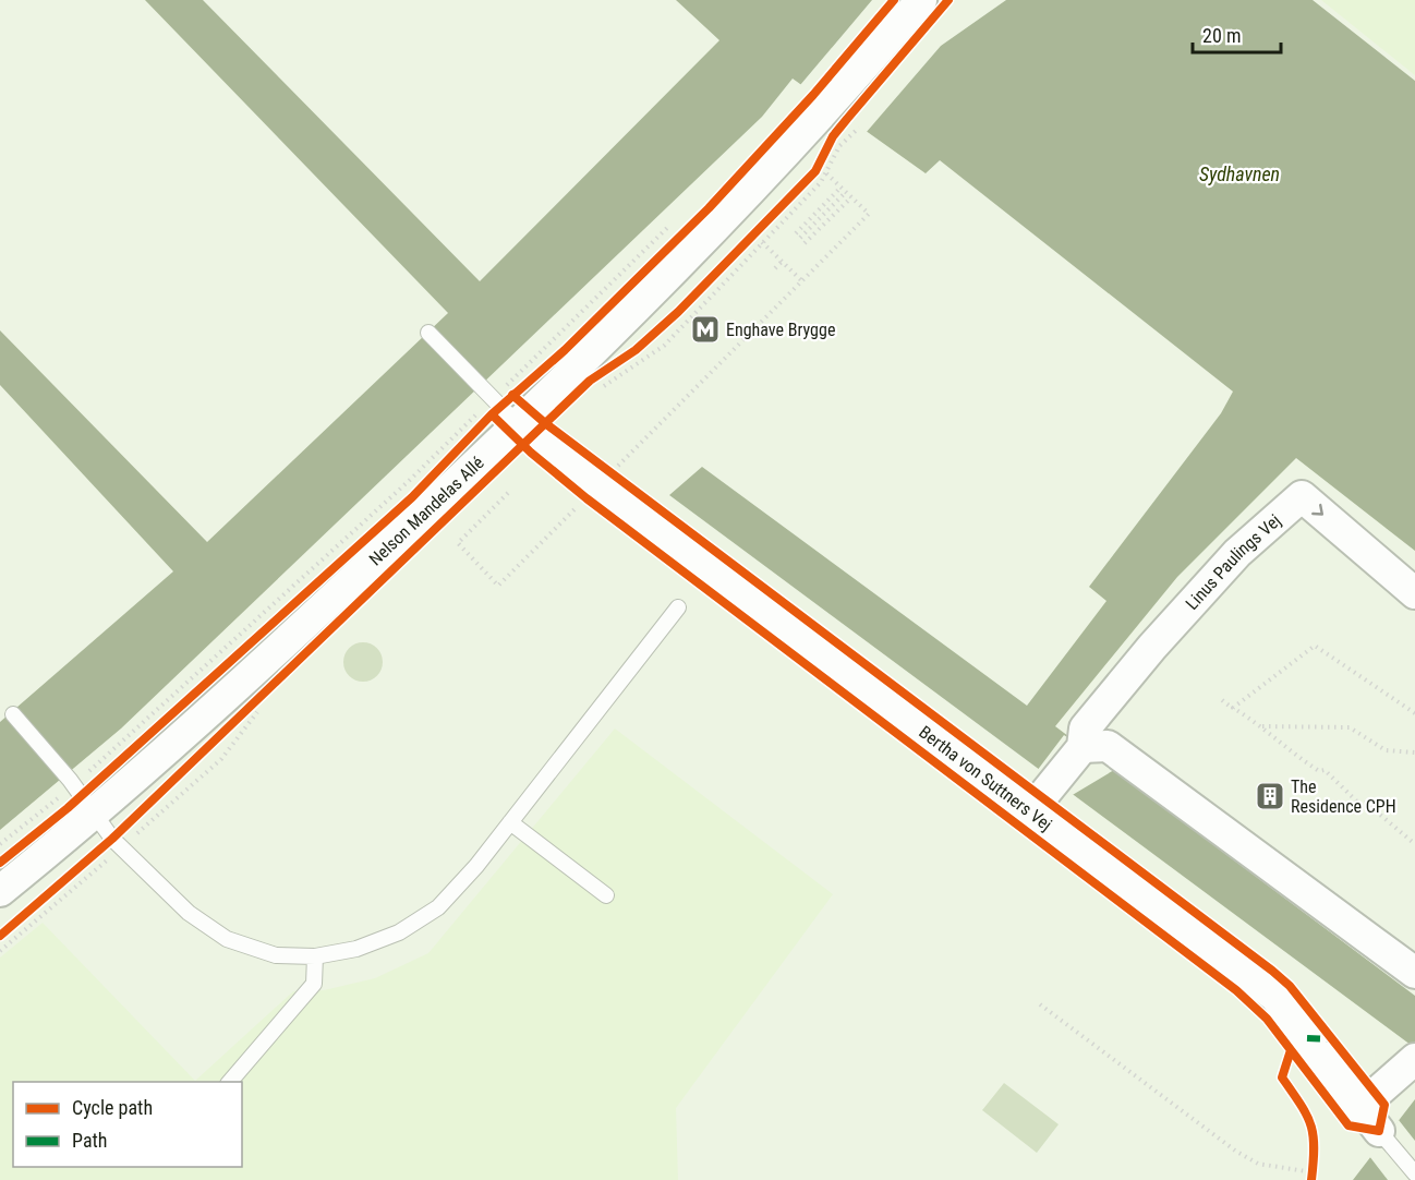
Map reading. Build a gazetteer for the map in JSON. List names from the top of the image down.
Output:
{
  "streets": {
    "street": ["Nelson Mandelas Allé", "Linus Paulings Vej", "Bertha von Suttners Vej"]
  },
  "crossings": [
    ["Nelson Mandelas Allé", "Bertha von Suttners Vej"],
    ["Linus Paulings Vej", "Bertha von Suttners Vej"]
  ],
  "water": ["Sydhavnen"],
  "places": {
    "metro station": ["Enghave Brygge"],
    "building": ["The Residence CPH"]
  },
  "legend": ["Cycle path", "Path"],
  "scale_bar": "20 m"
}
